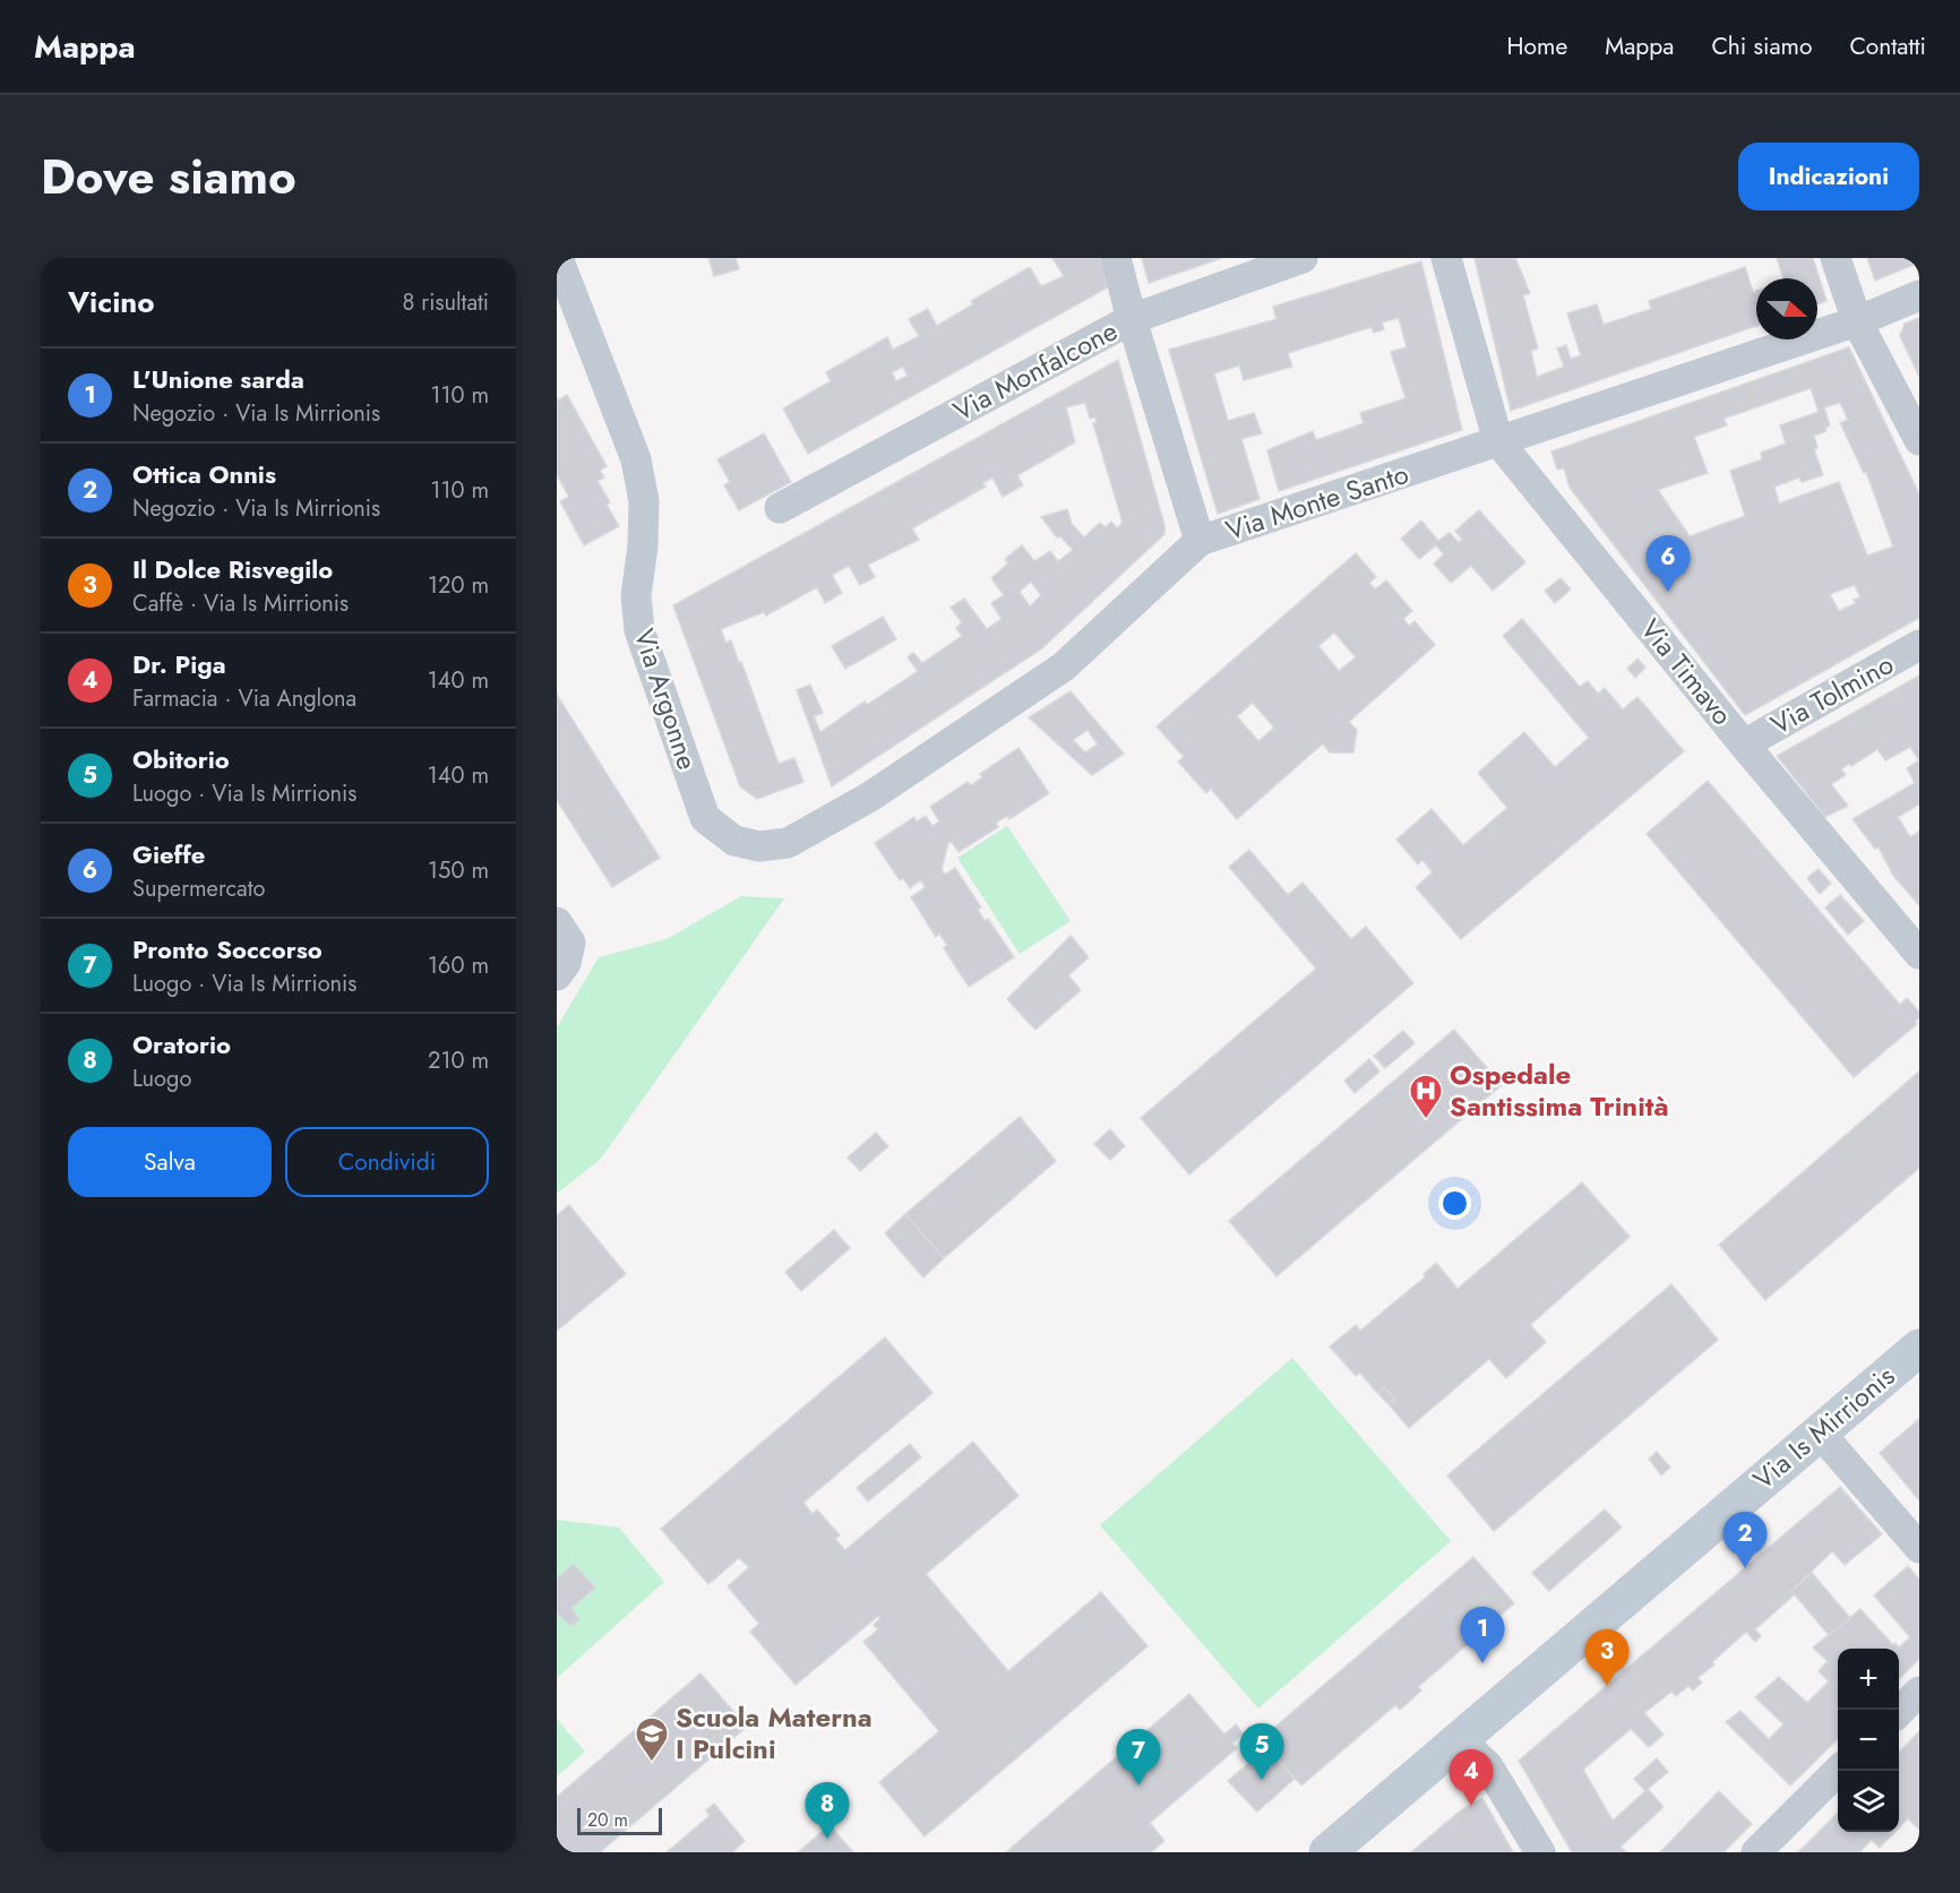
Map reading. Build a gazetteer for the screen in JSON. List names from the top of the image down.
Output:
{
  "streets": {
    "street": [
      "Via Monfalcone",
      "Via Monte Santo",
      "Via Timavo",
      "Via Tolmino",
      "Via Argonne",
      "Via Is Mirrionis"
    ]
  },
  "crossings": [
    ["Via Monte Santo", "Via Timavo"],
    ["Via Monte Santo", "Via Argonne"],
    ["Via Timavo", "Via Tolmino"]
  ],
  "places": {
    "hospital": ["Ospedale Santissima Trinità"],
    "school or university": ["Scuola Materna I Pulcini"]
  },
  "scale_bar": "20 m",
  "north": "right",
  "page": {
    "header": "Mappa",
    "nav": [
      "Home",
      "Mappa",
      "Chi siamo",
      "Contatti"
    ],
    "title": "Dove siamo",
    "buttons": [
      "Indicazioni",
      ["Salva", "Condividi"]
    ],
    "heading": ["Vicino", "8 risultati"],
    "list": [
      {
        "mark": "1",
        "name": "L'Unione sarda",
        "note": "Negozio · Via Is Mirrionis",
        "value": "110 m"
      },
      {
        "mark": "2",
        "name": "Ottica Onnis",
        "note": "Negozio · Via Is Mirrionis",
        "value": "110 m"
      },
      {
        "mark": "3",
        "name": "Il Dolce Risvegilo",
        "note": "Caffè · Via Is Mirrionis",
        "value": "120 m"
      },
      {
        "mark": "4",
        "name": "Dr. Piga",
        "note": "Farmacia · Via Anglona",
        "value": "140 m"
      },
      {
        "mark": "5",
        "name": "Obitorio",
        "note": "Luogo · Via Is Mirrionis",
        "value": "140 m"
      },
      {
        "mark": "6",
        "name": "Gieffe",
        "note": "Supermercato",
        "value": "150 m"
      },
      {
        "mark": "7",
        "name": "Pronto Soccorso",
        "note": "Luogo · Via Is Mirrionis",
        "value": "160 m"
      },
      {
        "mark": "8",
        "name": "Oratorio",
        "note": "Luogo",
        "value": "210 m"
      }
    ],
    "pins": [
      "6",
      "2",
      "1",
      "3",
      "5",
      "7",
      "4",
      "8"
    ],
    "map_buttons": ["+", "−"],
    "scale": "20 m"
  }
}
